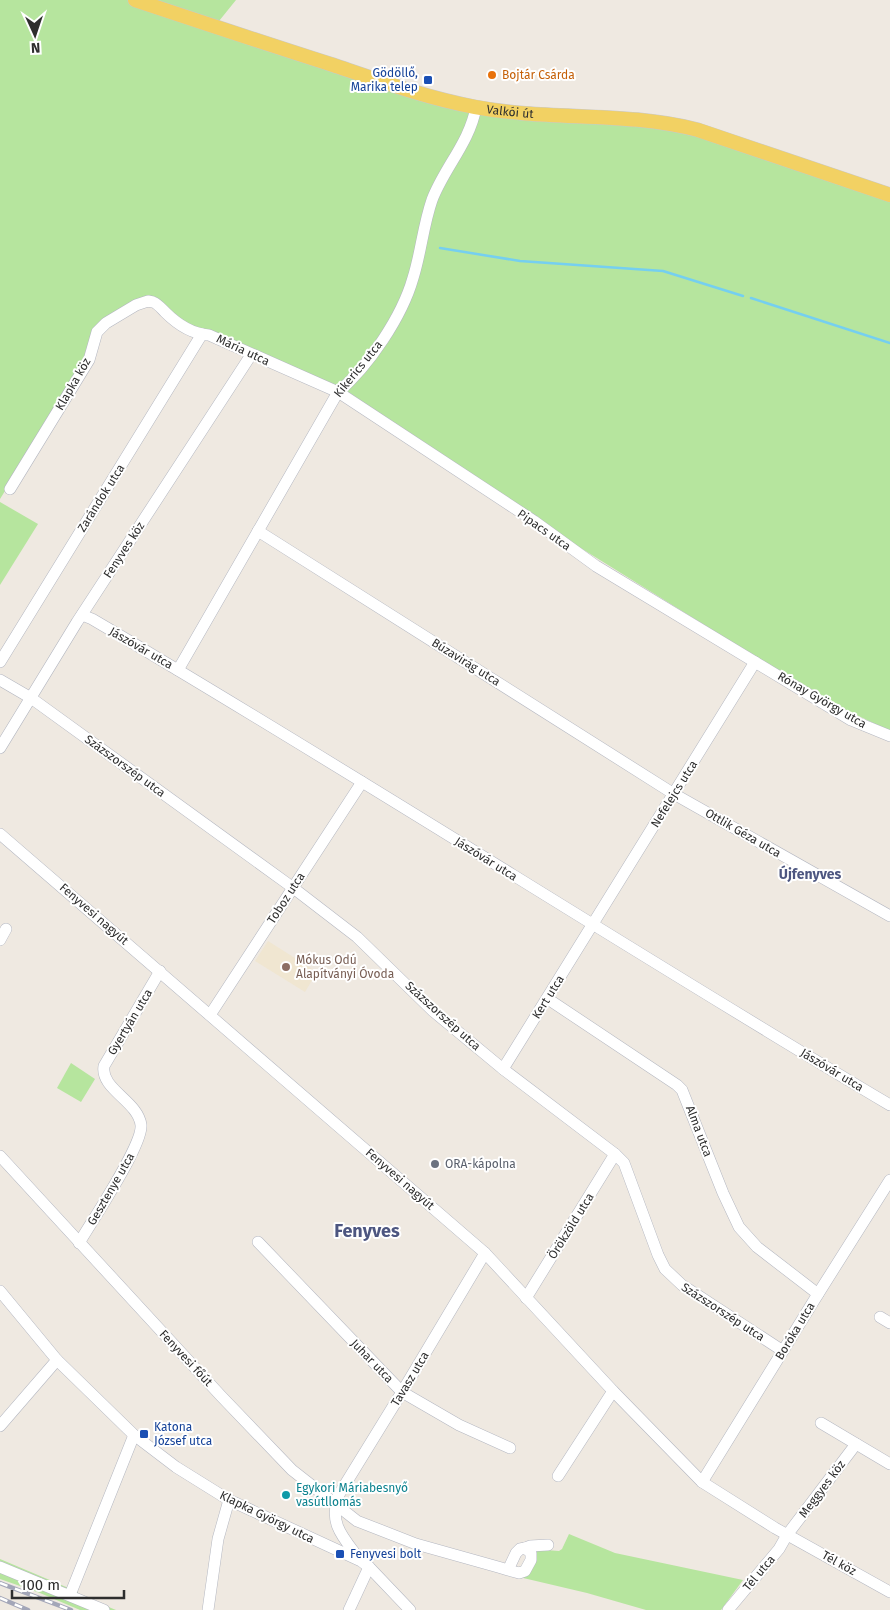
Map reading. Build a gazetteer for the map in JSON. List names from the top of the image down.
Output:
{
  "streets": {
    "main road": ["Valkói út"],
    "street": [
      "Mária utca",
      "Kikerics utca",
      "Klapka köz",
      "Zarándok utca",
      "Pipacs utca",
      "Fenyves köz",
      "Jászóvár utca",
      "Búzavirág utca",
      "Rónay György utca",
      "Százszorszép utca",
      "Nefelejcs utca",
      "Ottlik Géza utca",
      "Toboz utca",
      "Fenyvesi nagyút",
      "Kert utca",
      "Gyertyán utca",
      "Alma utca",
      "Gesztenye utca",
      "Örökzöld utca",
      "Boróka utca",
      "Fenyvesi főút",
      "Juhar utca",
      "Tavasz utca",
      "Meggyes köz",
      "Klapka György utca",
      "Tél köz",
      "Tél utca"
    ]
  },
  "crossings": [
    ["Valkói út", "Kikerics utca"],
    ["Mária utca", "Kikerics utca"],
    ["Mária utca", "Klapka köz"],
    ["Mária utca", "Zarándok utca"],
    ["Mária utca", "Pipacs utca"],
    ["Mária utca", "Fenyves köz"],
    ["Kikerics utca", "Pipacs utca"],
    ["Kikerics utca", "Jászóvár utca"],
    ["Kikerics utca", "Búzavirág utca"],
    ["Pipacs utca", "Rónay György utca"],
    ["Pipacs utca", "Nefelejcs utca"],
    ["Fenyves köz", "Jászóvár utca"],
    ["Fenyves köz", "Százszorszép utca"],
    ["Jászóvár utca", "Nefelejcs utca"],
    ["Jászóvár utca", "Toboz utca"],
    ["Jászóvár utca", "Kert utca"],
    ["Búzavirág utca", "Nefelejcs utca"],
    ["Búzavirág utca", "Ottlik Géza utca"],
    ["Rónay György utca", "Nefelejcs utca"],
    ["Százszorszép utca", "Toboz utca"],
    ["Százszorszép utca", "Kert utca"],
    ["Százszorszép utca", "Örökzöld utca"],
    ["Százszorszép utca", "Boróka utca"],
    ["Nefelejcs utca", "Ottlik Géza utca"],
    ["Nefelejcs utca", "Kert utca"],
    ["Toboz utca", "Fenyvesi nagyút"],
    ["Fenyvesi nagyút", "Gyertyán utca"],
    ["Fenyvesi nagyút", "Örökzöld utca"],
    ["Fenyvesi nagyút", "Boróka utca"],
    ["Fenyvesi nagyút", "Tavasz utca"],
    ["Fenyvesi nagyút", "Meggyes köz"],
    ["Fenyvesi nagyút", "Tél köz"],
    ["Fenyvesi nagyút", "Tél utca"],
    ["Kert utca", "Alma utca"],
    ["Gyertyán utca", "Gesztenye utca"],
    ["Alma utca", "Boróka utca"],
    ["Gesztenye utca", "Fenyvesi főút"],
    ["Fenyvesi főút", "Tavasz utca"],
    ["Juhar utca", "Tavasz utca"],
    ["Meggyes köz", "Tél köz"],
    ["Meggyes köz", "Tél utca"],
    ["Tél köz", "Tél utca"]
  ],
  "districts": ["Újfenyves", "Fenyves"],
  "places": {
    "other": [
      "Bojtár Csárda",
      "Mókus Odú Alapítványi Óvoda",
      "ORA-kápolna",
      "Egykori Máriabesnyő vasútllomás"
    ],
    "transit": ["Gödöllő, Marika telep", "Katona József utca", "Fenyvesi bolt"]
  },
  "scale_bar": "100 m",
  "north": "bottom"
}
